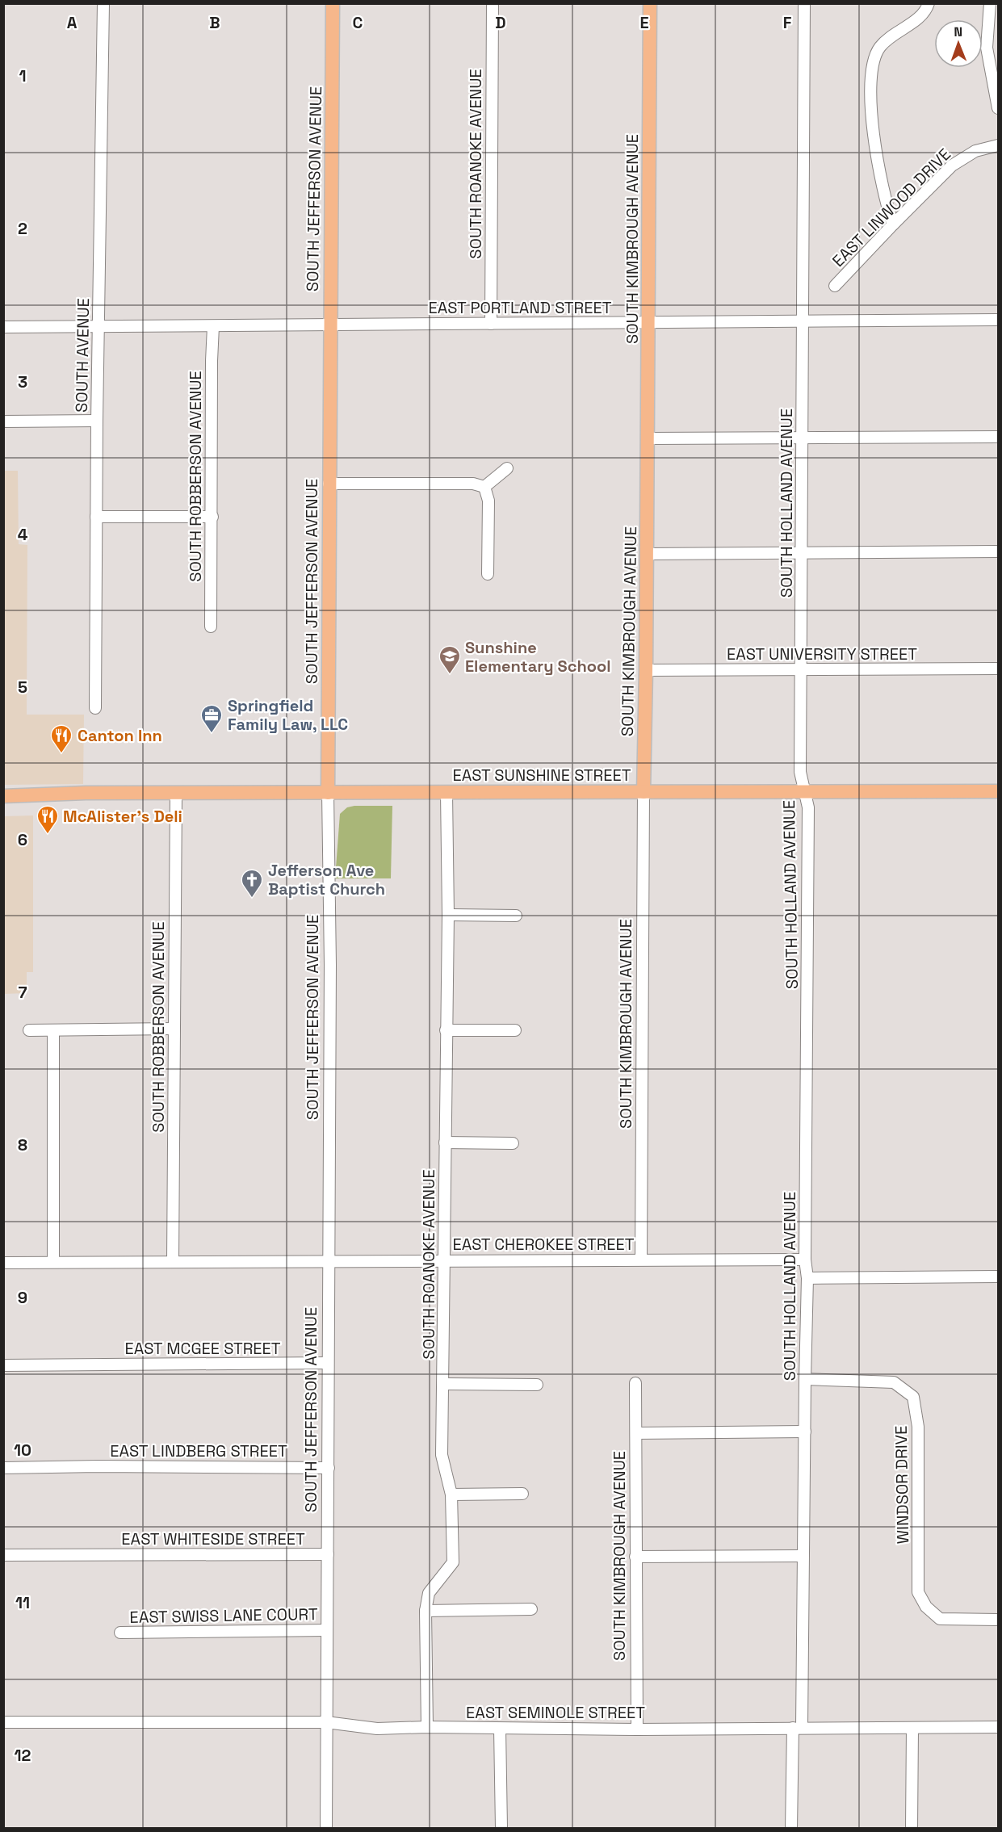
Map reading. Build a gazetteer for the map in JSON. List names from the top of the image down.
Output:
{
  "streets": {
    "main road": ["SOUTH JEFFERSON AVENUE", "SOUTH KIMBROUGH AVENUE", "EAST SUNSHINE STREET"],
    "street": [
      "SOUTH ROANOKE AVENUE",
      "EAST LINWOOD DRIVE",
      "EAST PORTLAND STREET",
      "SOUTH AVENUE",
      "SOUTH ROBBERSON AVENUE",
      "SOUTH HOLLAND AVENUE",
      "EAST UNIVERSITY STREET",
      "EAST CHEROKEE STREET",
      "EAST MCGEE STREET",
      "EAST LINDBERG STREET",
      "WINDSOR DRIVE",
      "EAST WHITESIDE STREET",
      "EAST SWISS LANE COURT",
      "EAST SEMINOLE STREET"
    ]
  },
  "crossings": [
    ["SOUTH ROANOKE AVENUE", "EAST PORTLAND STREET"],
    ["SOUTH ROANOKE AVENUE", "EAST SUNSHINE STREET"],
    ["SOUTH ROANOKE AVENUE", "EAST CHEROKEE STREET"],
    ["SOUTH ROANOKE AVENUE", "EAST SEMINOLE STREET"],
    ["SOUTH JEFFERSON AVENUE", "EAST PORTLAND STREET"],
    ["SOUTH JEFFERSON AVENUE", "EAST SUNSHINE STREET"],
    ["SOUTH JEFFERSON AVENUE", "EAST CHEROKEE STREET"],
    ["SOUTH JEFFERSON AVENUE", "EAST MCGEE STREET"],
    ["SOUTH JEFFERSON AVENUE", "EAST LINDBERG STREET"],
    ["SOUTH JEFFERSON AVENUE", "EAST WHITESIDE STREET"],
    ["SOUTH JEFFERSON AVENUE", "EAST SWISS LANE COURT"],
    ["SOUTH JEFFERSON AVENUE", "EAST SEMINOLE STREET"],
    ["SOUTH KIMBROUGH AVENUE", "EAST PORTLAND STREET"],
    ["SOUTH KIMBROUGH AVENUE", "EAST UNIVERSITY STREET"],
    ["SOUTH KIMBROUGH AVENUE", "EAST SUNSHINE STREET"],
    ["SOUTH KIMBROUGH AVENUE", "EAST CHEROKEE STREET"],
    ["SOUTH KIMBROUGH AVENUE", "EAST SEMINOLE STREET"],
    ["EAST PORTLAND STREET", "SOUTH AVENUE"],
    ["EAST PORTLAND STREET", "SOUTH ROBBERSON AVENUE"],
    ["EAST PORTLAND STREET", "SOUTH HOLLAND AVENUE"],
    ["SOUTH ROBBERSON AVENUE", "EAST SUNSHINE STREET"],
    ["SOUTH ROBBERSON AVENUE", "EAST CHEROKEE STREET"],
    ["SOUTH HOLLAND AVENUE", "EAST UNIVERSITY STREET"],
    ["SOUTH HOLLAND AVENUE", "EAST SUNSHINE STREET"],
    ["SOUTH HOLLAND AVENUE", "EAST CHEROKEE STREET"],
    ["SOUTH HOLLAND AVENUE", "WINDSOR DRIVE"],
    ["SOUTH HOLLAND AVENUE", "EAST SEMINOLE STREET"]
  ],
  "places": {
    "school or university": ["Sunshine Elementary School"],
    "office": ["Springfield Family Law, LLC"],
    "restaurant": ["Canton Inn", "McAlister's Deli"],
    "church": ["Jefferson Ave Baptist Church"]
  },
  "north": "top",
  "grid": {
    "columns": [
      "A",
      "B",
      "C",
      "D",
      "E",
      "F"
    ],
    "rows": [
      "1",
      "2",
      "3",
      "4",
      "5",
      "6",
      "7",
      "8",
      "9",
      "10",
      "11",
      "12"
    ]
  }
}
